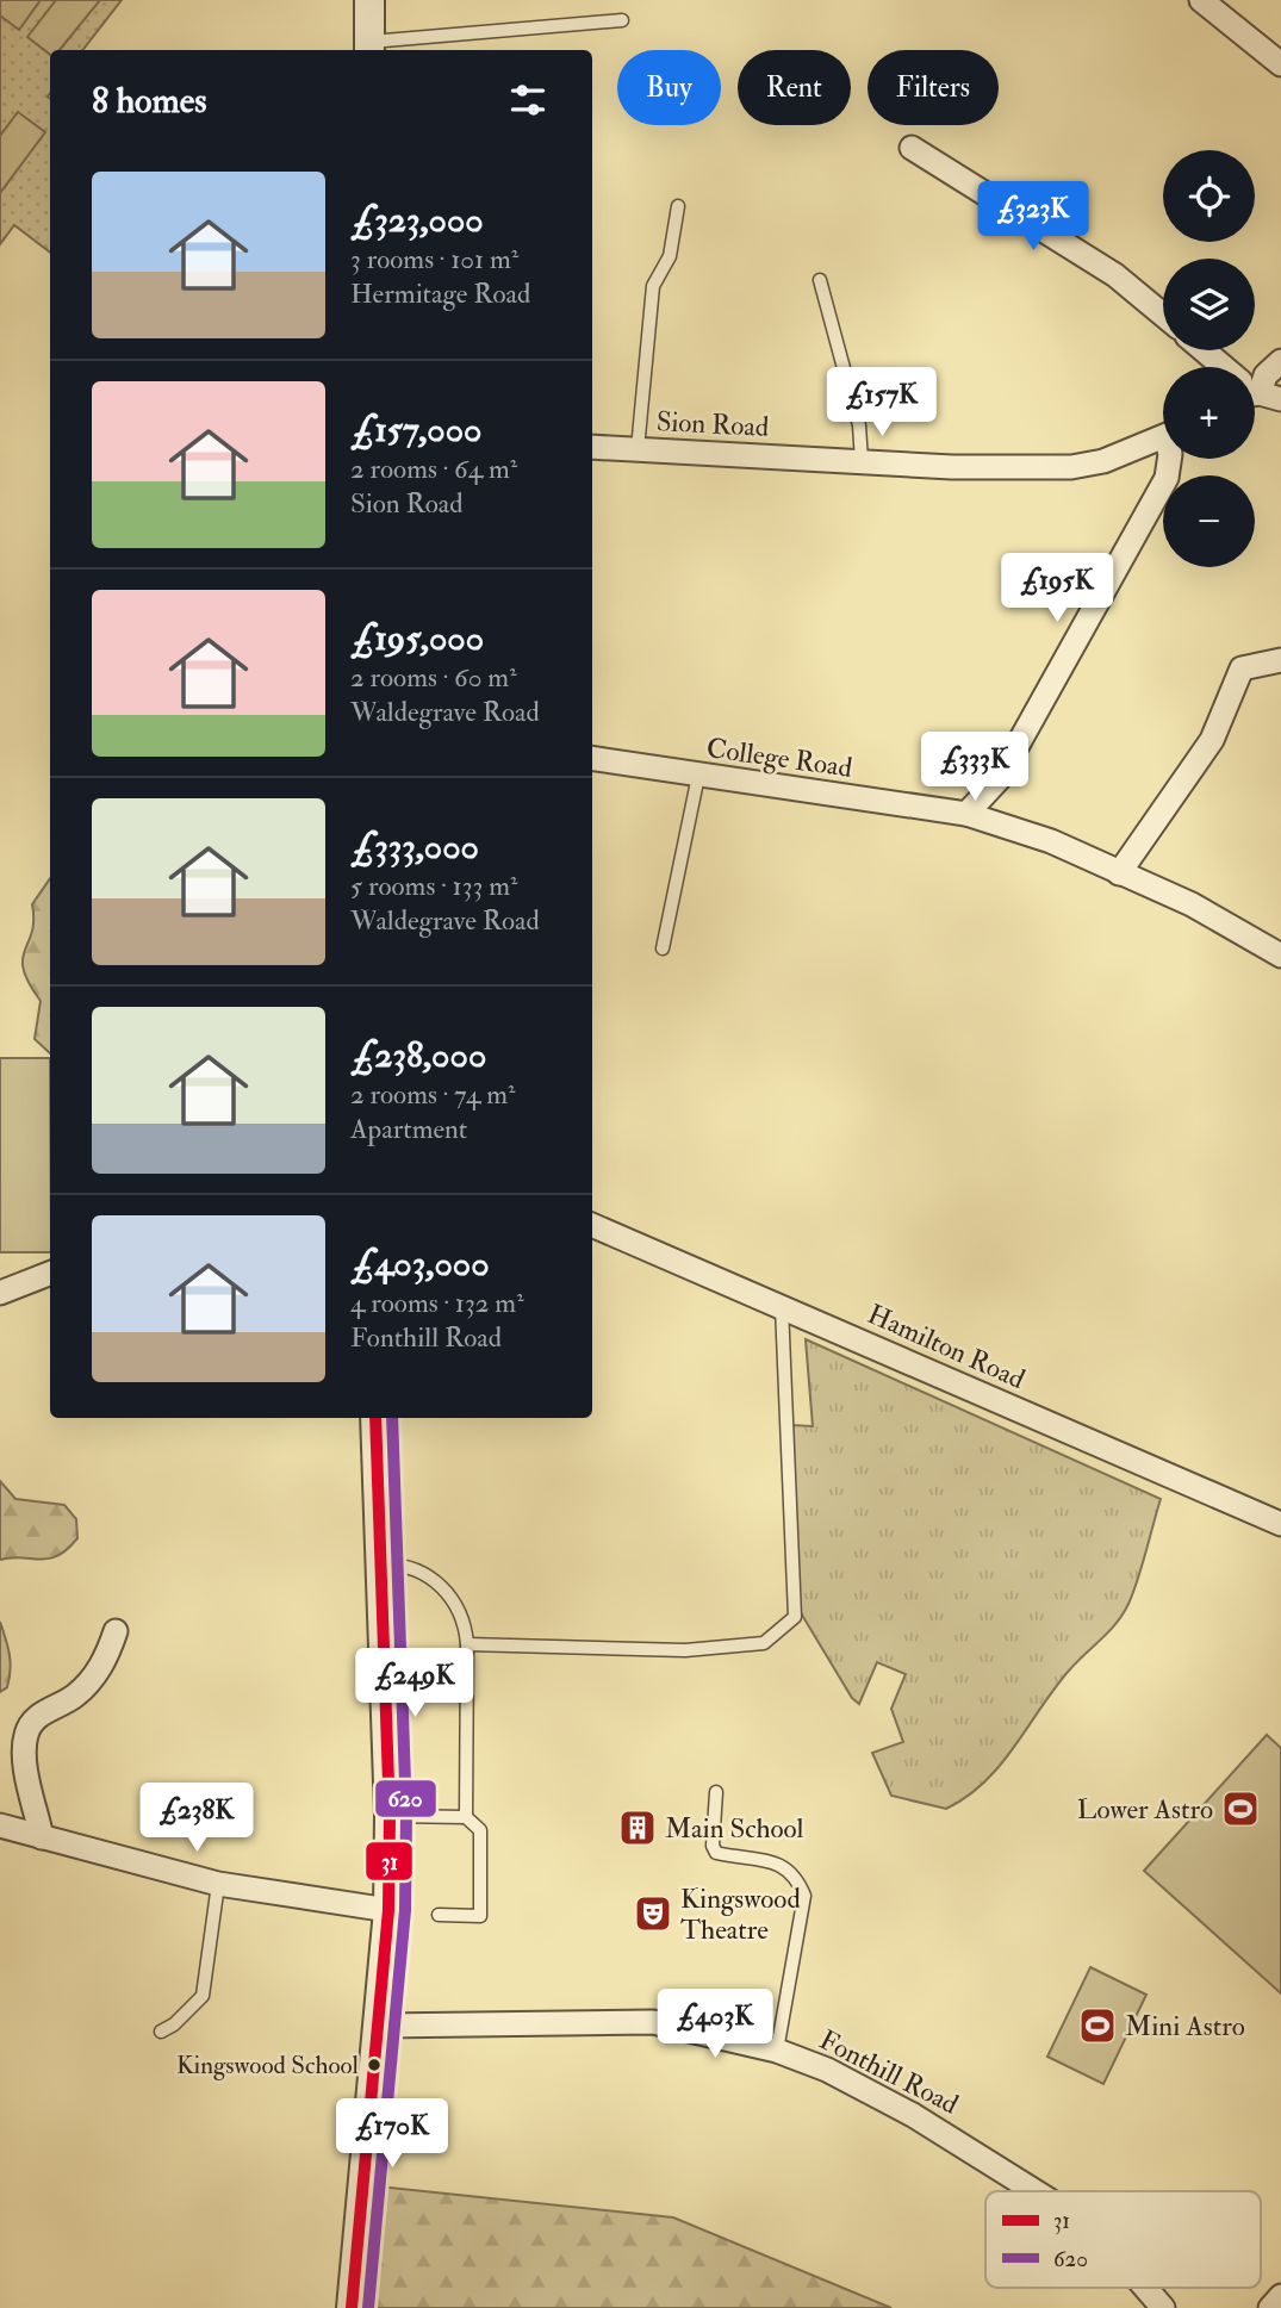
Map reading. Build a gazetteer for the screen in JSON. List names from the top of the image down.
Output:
{
  "streets": {
    "street": [
      "Sion Road",
      "College Road",
      "Hamilton Road",
      "Fonthill Road"
    ]
  },
  "places": {
    "sports": ["Lower Astro", "Mini Astro"],
    "building": ["Main School"],
    "theatre": ["Kingswood Theatre"],
    "other": ["Kingswood School"]
  },
  "lines": ["transit line 31", "transit line 620"],
  "legend": ["31", "620"],
  "page": {
    "chip": ["Buy", "Rent", "Filters"],
    "heading": "8 homes",
    "map_buttons": ["+", "−"],
    "list": [
      {
        "name": "£323,000",
        "note": "3 rooms · 101 m² · Hermitage Road"
      },
      {
        "name": "£157,000",
        "note": "2 rooms · 64 m² · Sion Road"
      },
      {
        "name": "£195,000",
        "note": "2 rooms · 60 m² · Waldegrave Road"
      },
      {
        "name": "£333,000",
        "note": "5 rooms · 133 m² · Waldegrave Road"
      },
      {
        "name": "£238,000",
        "note": "2 rooms · 74 m² · Apartment"
      },
      {
        "name": "£403,000",
        "note": "4 rooms · 132 m² · Fonthill Road"
      }
    ],
    "price": [
      "£323K",
      "£157K",
      "£195K",
      "£333K",
      "£249K",
      "£238K",
      "£403K",
      "£170K"
    ]
  }
}
